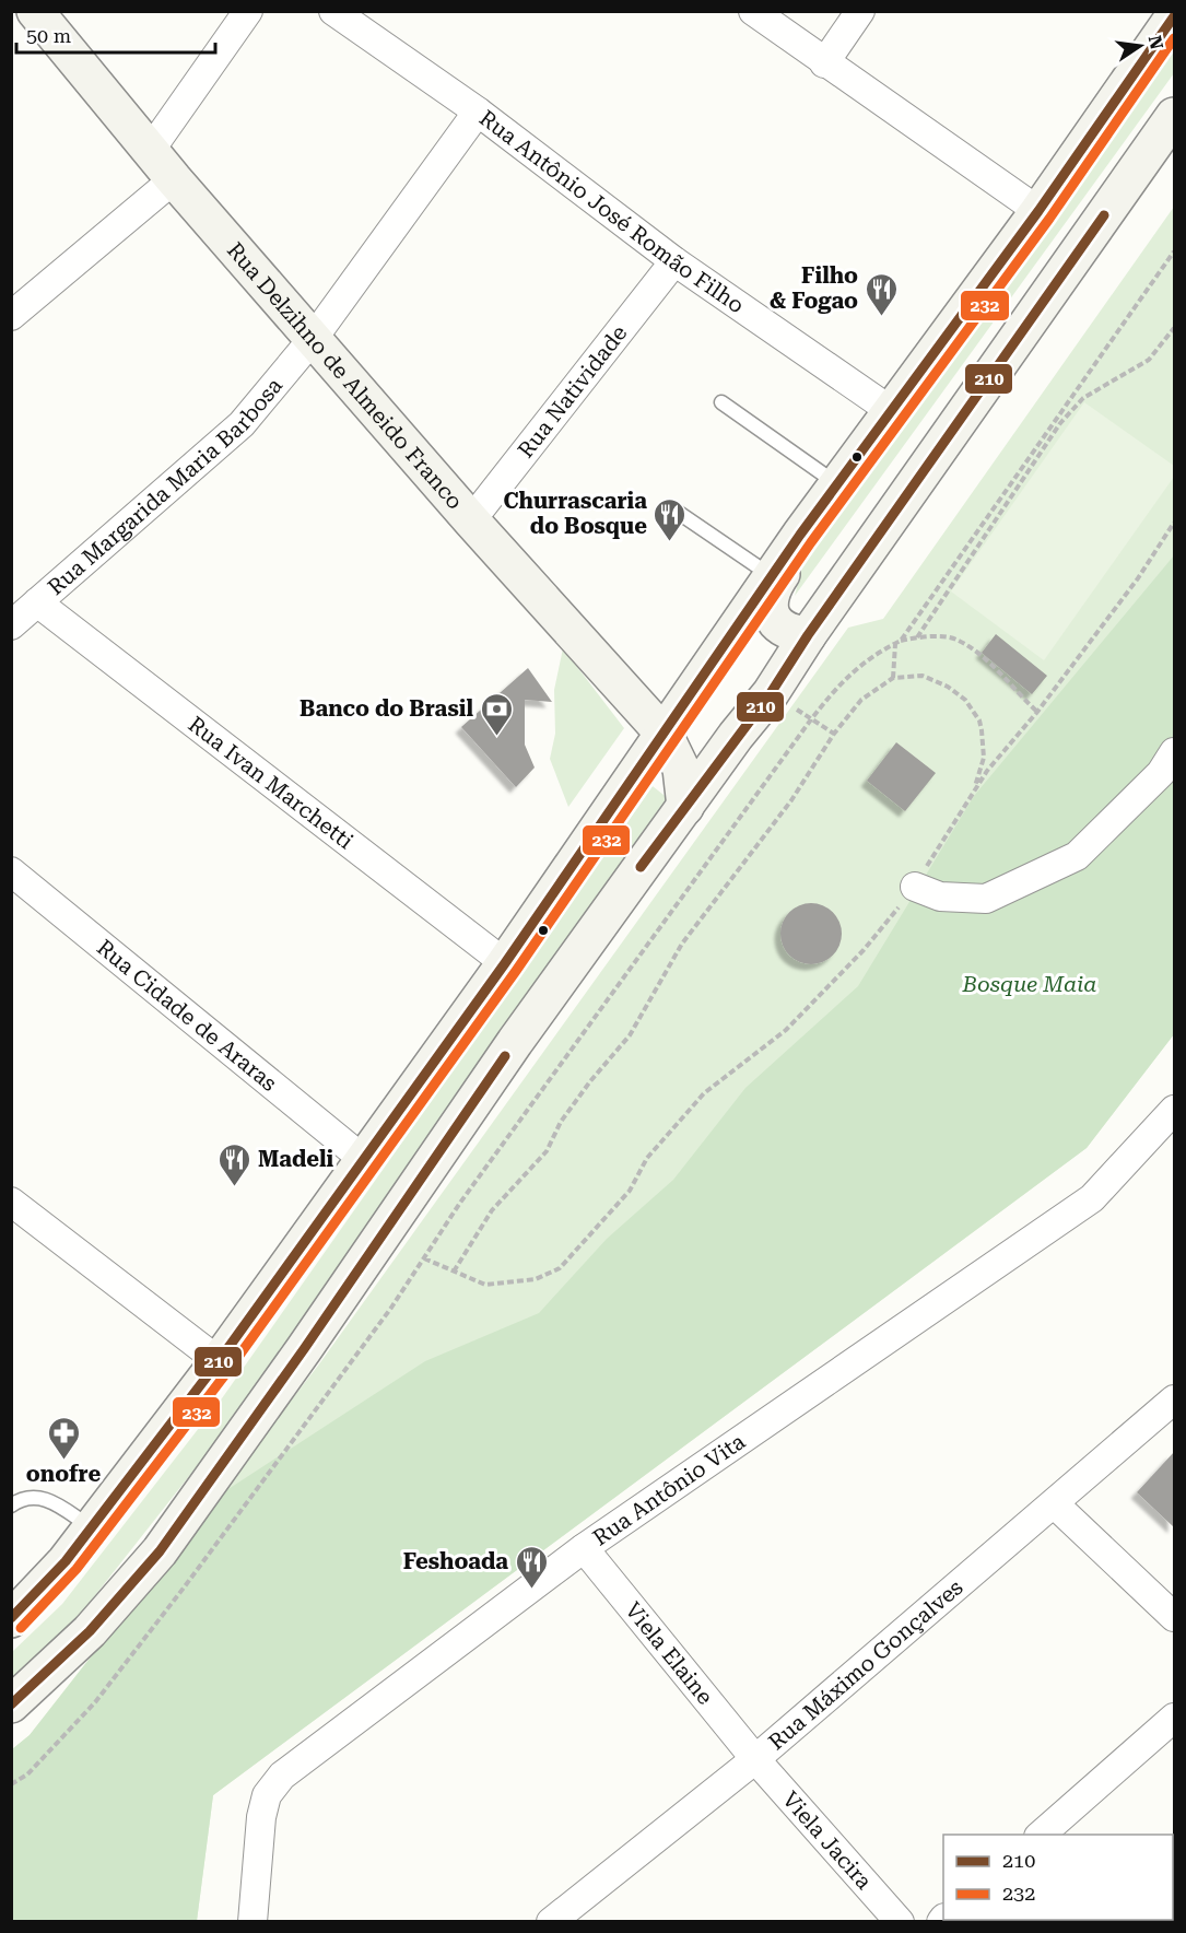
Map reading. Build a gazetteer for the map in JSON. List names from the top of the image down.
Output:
{
  "streets": {
    "main road": ["Rua Delzihno de Almeido Franco"],
    "street": [
      "Rua Antônio José Romão Filho",
      "Rua Natividade",
      "Rua Margarida Maria Barbosa",
      "Rua Ivan Marchetti",
      "Rua Cidade de Araras",
      "Rua Antônio Vita",
      "Viela Elaine",
      "Rua Máximo Gonçalves",
      "Viela Jacira"
    ]
  },
  "crossings": [
    ["Rua Antônio José Romão Filho", "Rua Natividade"],
    ["Rua Antônio José Romão Filho", "Rua Margarida Maria Barbosa"],
    ["Rua Delzihno de Almeido Franco", "Rua Natividade"],
    ["Rua Delzihno de Almeido Franco", "Rua Margarida Maria Barbosa"],
    ["Rua Margarida Maria Barbosa", "Rua Ivan Marchetti"],
    ["Rua Antônio Vita", "Viela Elaine"],
    ["Viela Elaine", "Rua Máximo Gonçalves"],
    ["Viela Elaine", "Viela Jacira"],
    ["Rua Máximo Gonçalves", "Viela Jacira"]
  ],
  "parks": ["Bosque Maia"],
  "places": {
    "restaurant": [
      "Filho & Fogao",
      "Churrascaria do Bosque",
      "Madeli",
      "Feshoada"
    ],
    "bank": ["Banco do Brasil"],
    "pharmacy": ["onofre"]
  },
  "lines": ["transit line 210", "transit line 232"],
  "legend": ["210", "232"],
  "scale_bar": "50 m",
  "north": "right"
}
